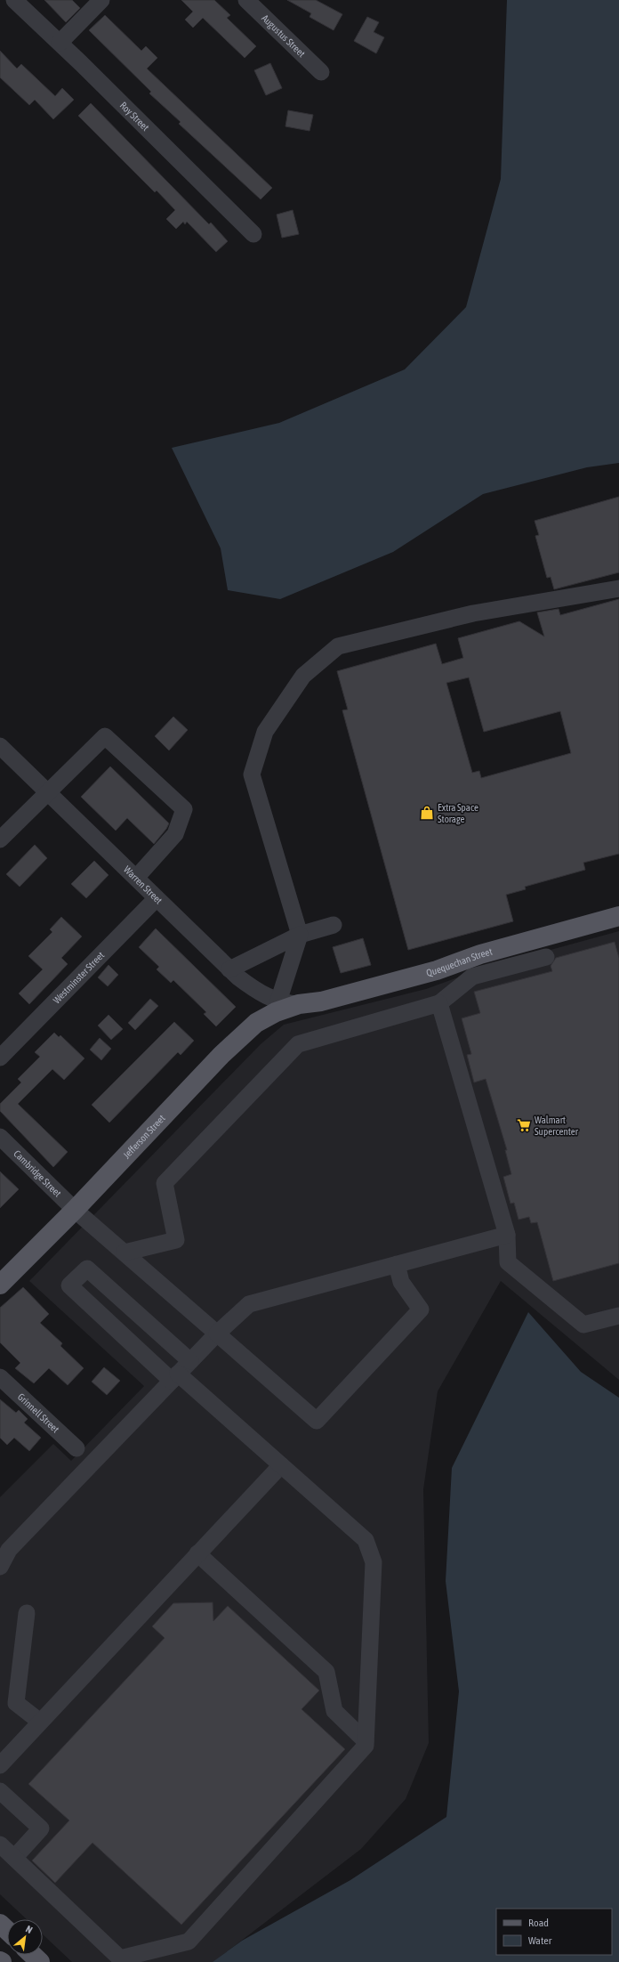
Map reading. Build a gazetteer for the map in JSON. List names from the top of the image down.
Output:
{
  "streets": {
    "main road": ["Quequechan Street", "Jefferson Street"],
    "street": [
      "Augustus Street",
      "Roy Street",
      "Warren Street",
      "Westminster Street",
      "Cambridge Street",
      "Grinnell Street"
    ]
  },
  "crossings": [
    ["Warren Street", "Quequechan Street"],
    ["Warren Street", "Westminster Street"],
    ["Warren Street", "Jefferson Street"],
    ["Quequechan Street", "Jefferson Street"],
    ["Jefferson Street", "Cambridge Street"]
  ],
  "places": {
    "shop": ["Extra Space Storage"],
    "supermarket": ["Walmart Supercenter"]
  },
  "legend": ["Road", "Water"],
  "north": "top right"
}
